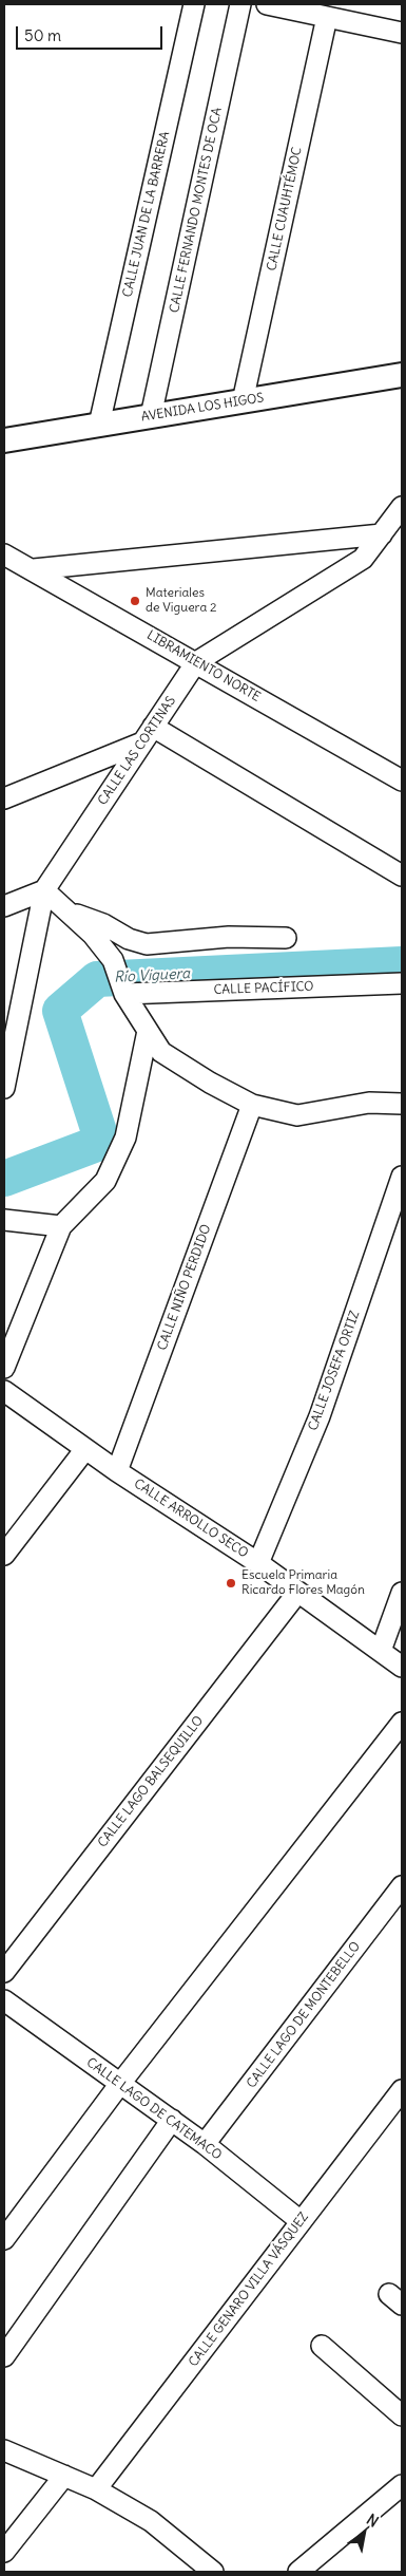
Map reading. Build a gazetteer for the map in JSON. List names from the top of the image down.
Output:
{
  "streets": {
    "street": [
      "CALLE CUAUHTÉMOC",
      "CALLE FERNANDO MONTES DE OCA",
      "CALLE JUAN DE LA BARRERA",
      "AVENIDA LOS HIGOS",
      "LIBRAMIENTO NORTE",
      "CALLE LAS CORTINAS",
      "CALLE PACÍFICO",
      "CALLE NIÑO PERDIDO",
      "CALLE JOSEFA ORTIZ",
      "CALLE ARROLLO SECO",
      "CALLE LAGO BALSEQUILLO",
      "CALLE LAGO DE MONTEBELLO",
      "CALLE LAGO DE CATEMACO",
      "CALLE GENARO VILLA VÁSQUEZ"
    ]
  },
  "crossings": [
    ["CALLE CUAUHTÉMOC", "AVENIDA LOS HIGOS"],
    ["CALLE FERNANDO MONTES DE OCA", "AVENIDA LOS HIGOS"],
    ["CALLE JUAN DE LA BARRERA", "AVENIDA LOS HIGOS"],
    ["LIBRAMIENTO NORTE", "CALLE LAS CORTINAS"],
    ["CALLE NIÑO PERDIDO", "CALLE ARROLLO SECO"],
    ["CALLE JOSEFA ORTIZ", "CALLE ARROLLO SECO"],
    ["CALLE ARROLLO SECO", "CALLE LAGO BALSEQUILLO"],
    ["CALLE LAGO DE MONTEBELLO", "CALLE LAGO DE CATEMACO"],
    ["CALLE LAGO DE CATEMACO", "CALLE GENARO VILLA VÁSQUEZ"]
  ],
  "water": ["Río Viguera"],
  "places": ["Materiales de Viguera 2", "Escuela Primaria Ricardo Flores Magón"],
  "scale_bar": "50 m",
  "north": "top right"
}
